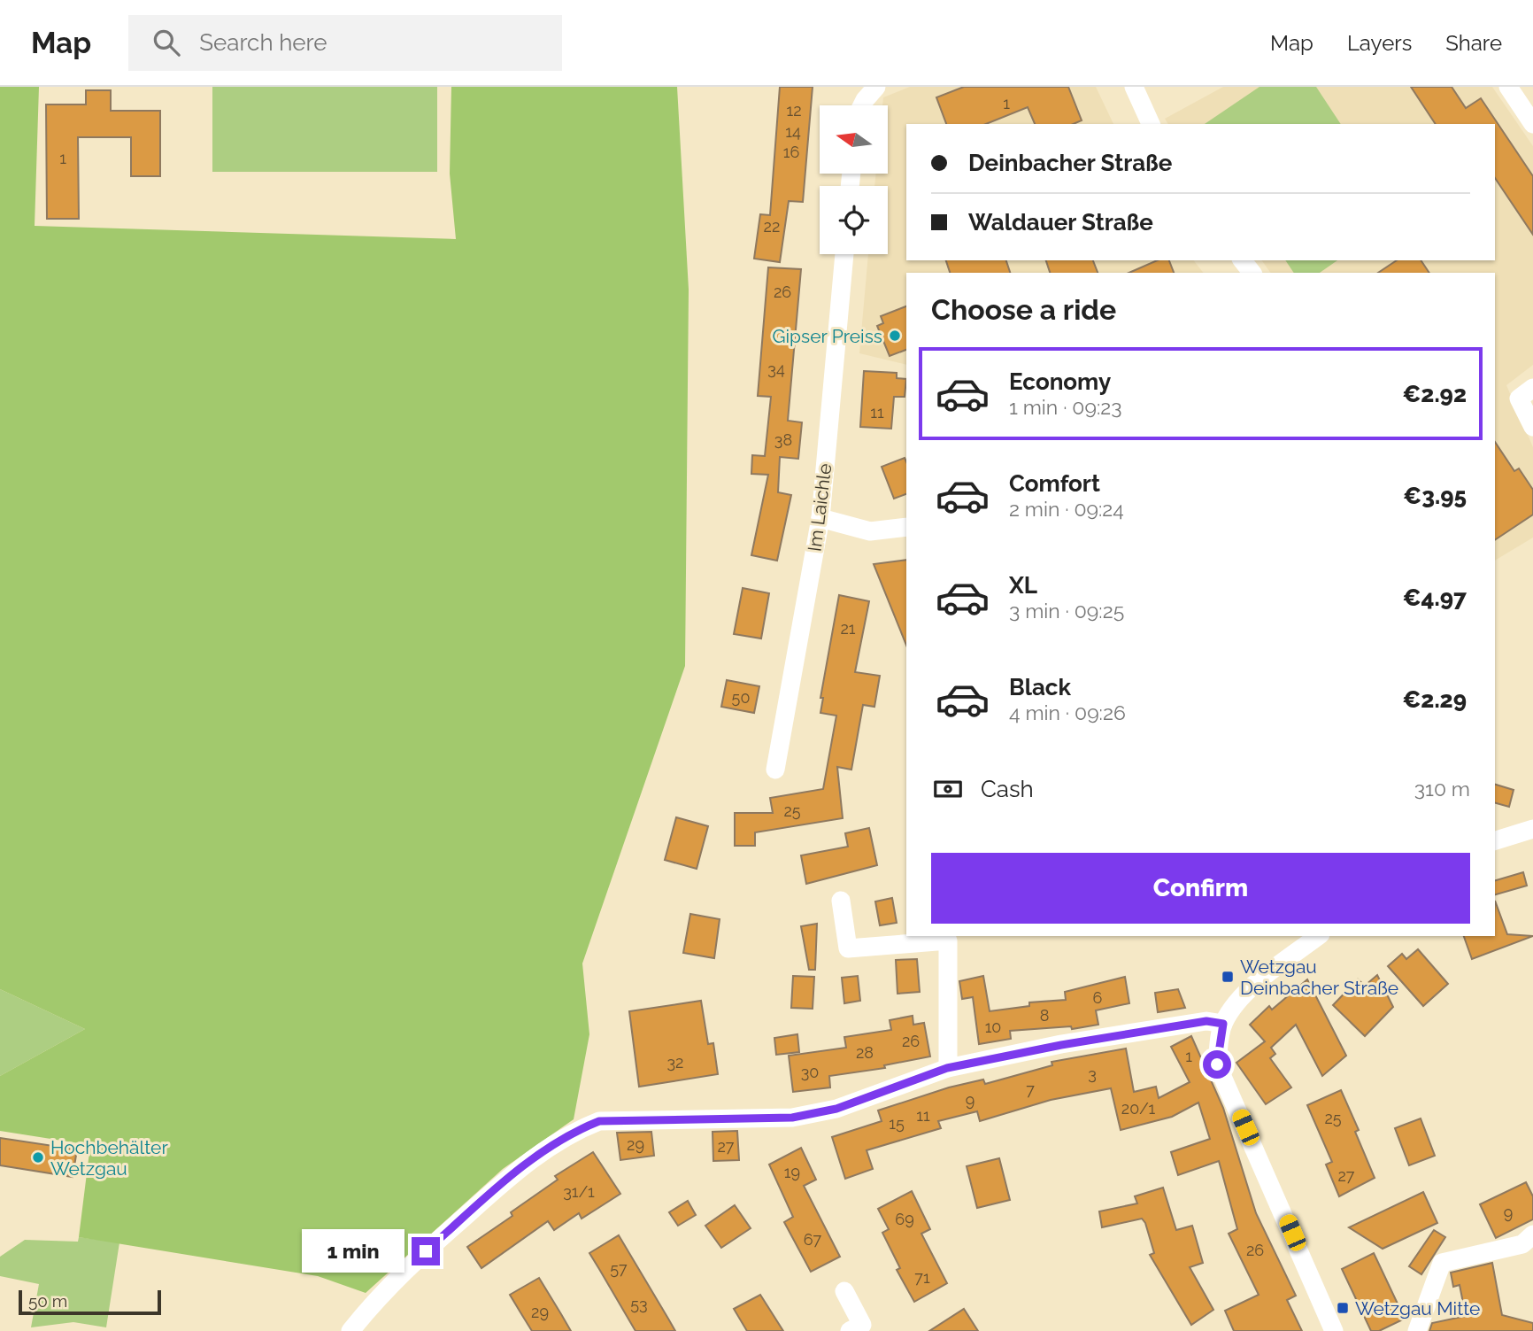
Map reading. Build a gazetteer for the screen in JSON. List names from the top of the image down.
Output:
{
  "streets": {
    "street": ["Im Laichle"]
  },
  "places": {
    "other": ["Gipser Preiss", "Hochbehälter Wetzgau"],
    "transit": ["Wetzgau Deinbacher Straße", "Wetzgau Mitte"]
  },
  "house_numbers": [
    "1",
    "12",
    "14",
    "16",
    "1",
    "22",
    "26",
    "34",
    "11",
    "38",
    "21",
    "50",
    "25",
    "6",
    "8",
    "10",
    "26",
    "28",
    "1",
    "32",
    "30",
    "3",
    "7",
    "9",
    "20/1",
    "11",
    "25",
    "15",
    "29",
    "27",
    "19",
    "27",
    "31/1",
    "9",
    "69",
    "67",
    "26",
    "57",
    "71",
    "53",
    "29"
  ],
  "scale_bar": "50 m",
  "north": "left",
  "page": {
    "header": "Map",
    "search": "Search here",
    "nav": ["Map", "Layers", "Share"],
    "banner": ["Deinbacher Straße", "Waldauer Straße"],
    "heading": "Choose a ride",
    "list": [
      {
        "name": "Economy",
        "note": "1 min · 09:23",
        "value": "€2.92"
      },
      {
        "name": "Comfort",
        "note": "2 min · 09:24",
        "value": "€3.95"
      },
      {
        "name": "XL",
        "note": "3 min · 09:25",
        "value": "€4.97"
      },
      {
        "name": "Black",
        "note": "4 min · 09:26",
        "value": "€2.29"
      }
    ],
    "pay": ["Cash", "310 m"],
    "buttons": "Confirm",
    "bubble": "1 min",
    "scale": "50 m"
  }
}
